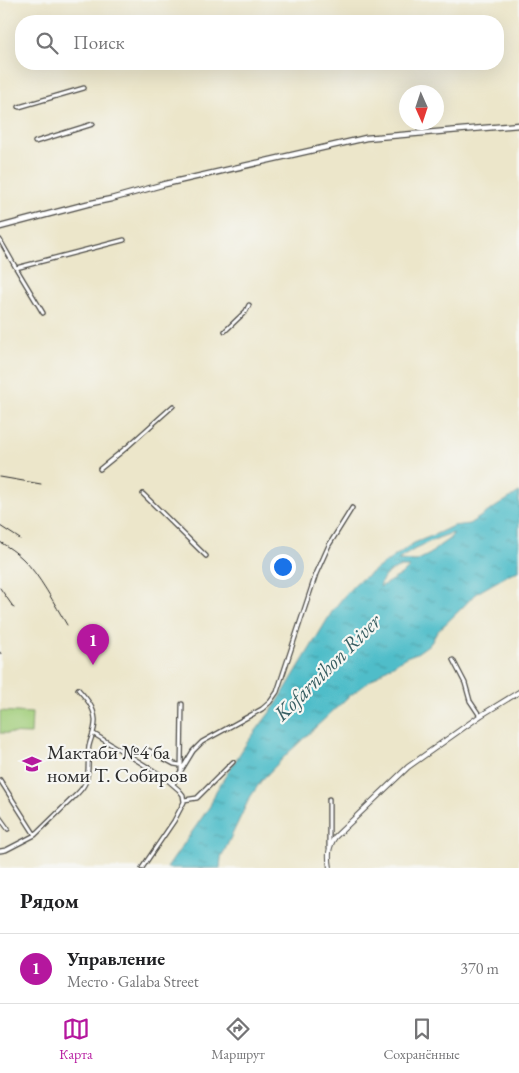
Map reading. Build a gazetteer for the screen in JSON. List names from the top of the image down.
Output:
{
  "water": ["Kofarnihon River"],
  "places": {
    "school or university": ["Мактаби №4 ба номи Т. Собиров"]
  },
  "north": "bottom",
  "page": {
    "search": "Поиск",
    "pins": "1",
    "heading": "Рядом",
    "list": [
      {
        "mark": "1",
        "name": "Управление",
        "note": "Место · Galaba Street",
        "value": "370 m"
      }
    ],
    "nav": ["Карта", "Маршрут", "Сохранённые"]
  }
}
